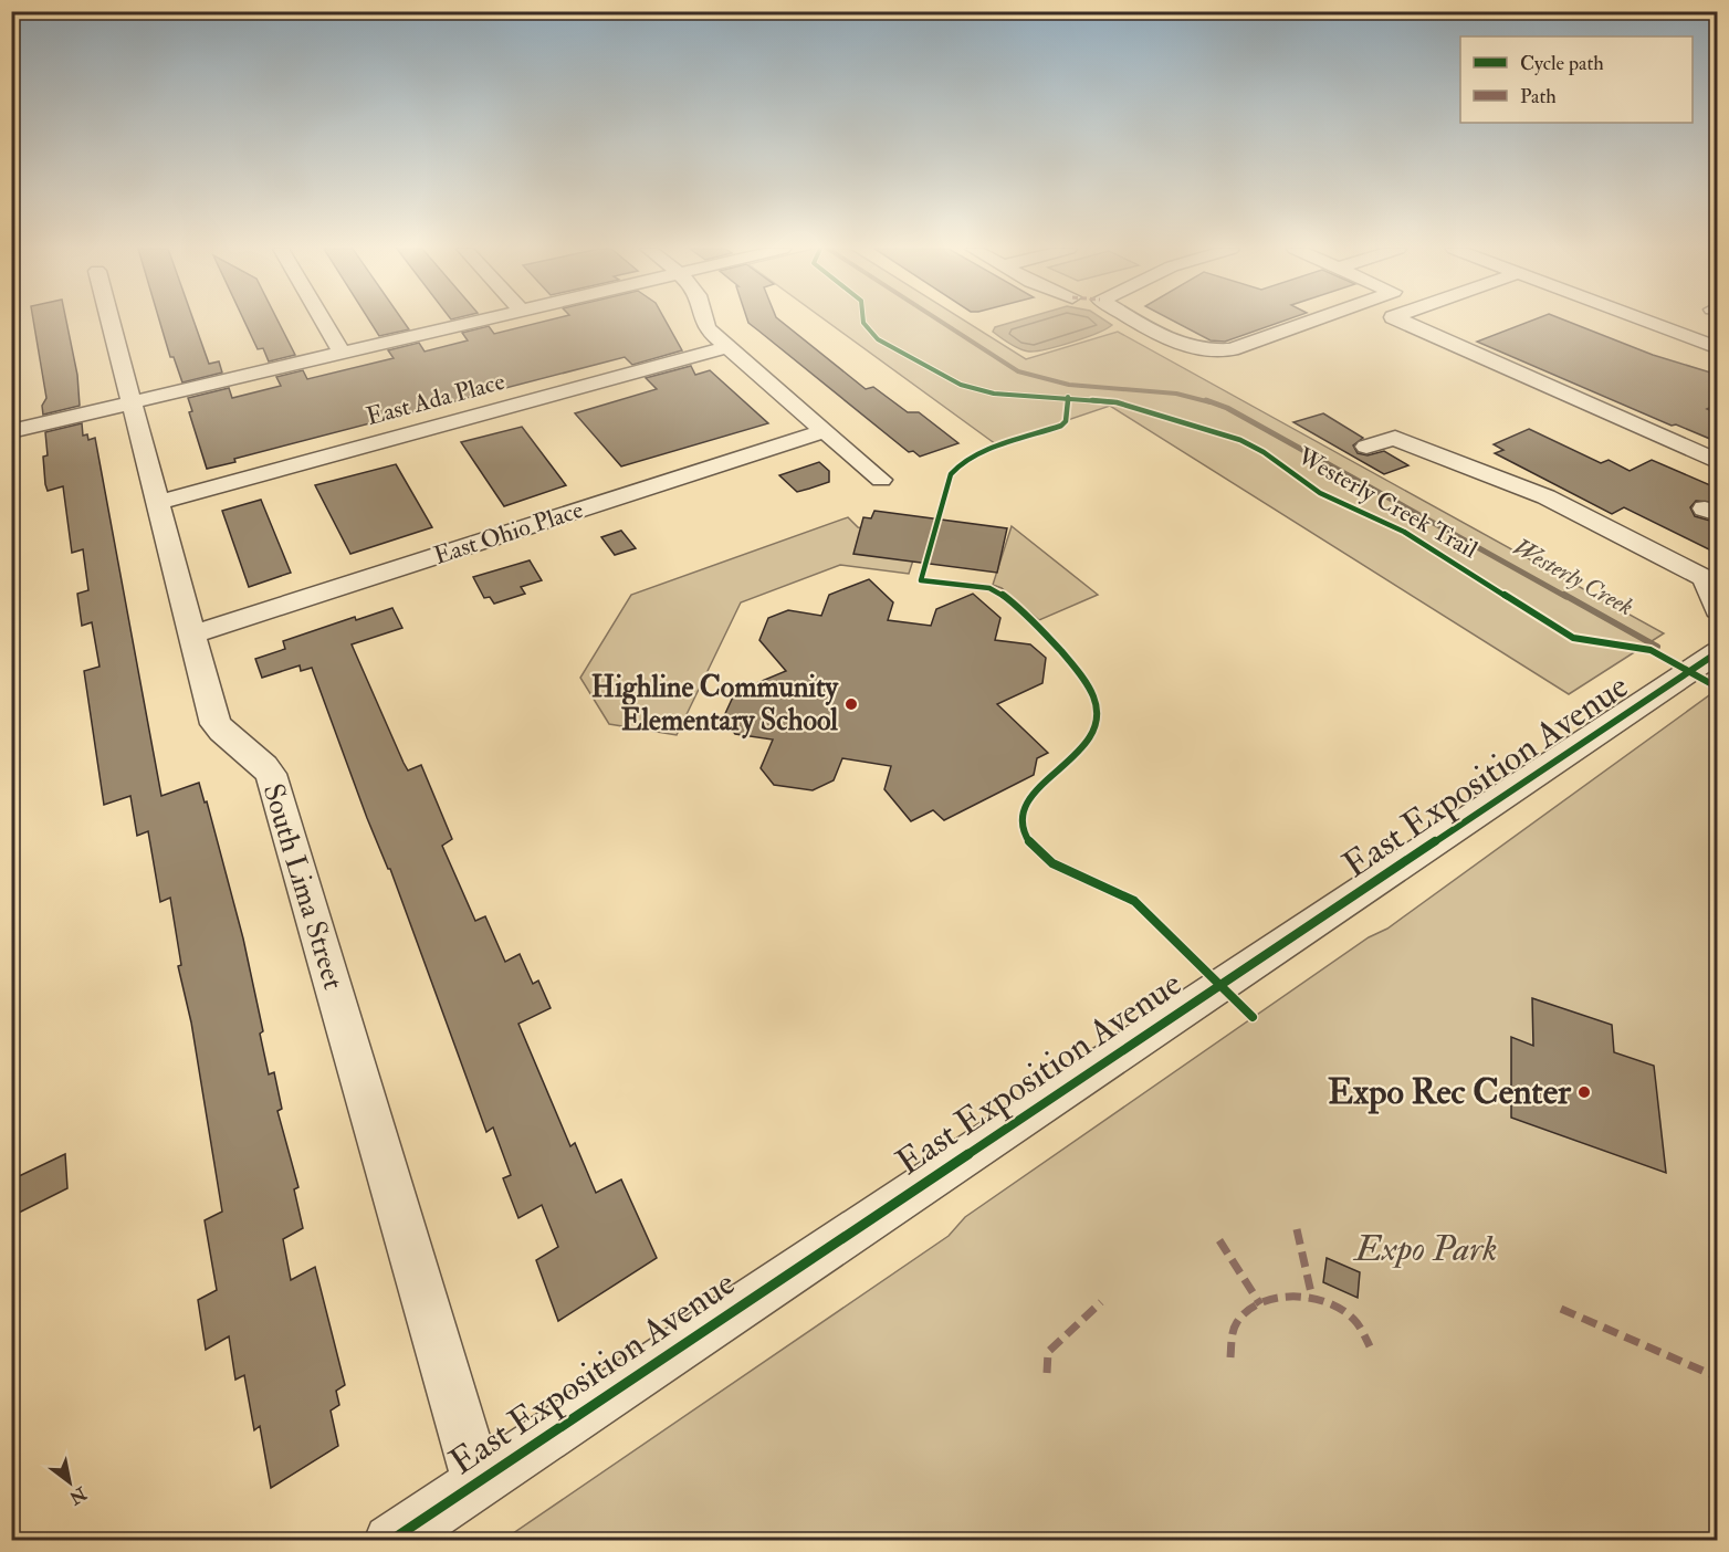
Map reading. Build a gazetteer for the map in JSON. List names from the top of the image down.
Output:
{
  "streets": {
    "street": [
      "East Ada Place",
      "East Ohio Place",
      "East Exposition Avenue",
      "South Lima Street"
    ],
    "cycle path": ["Westerly Creek Trail"]
  },
  "crossings": [
    ["East Ada Place", "South Lima Street"],
    ["East Ohio Place", "South Lima Street"],
    ["East Exposition Avenue", "South Lima Street"]
  ],
  "water": ["Westerly Creek"],
  "parks": ["Expo Park"],
  "places": ["Highline Community Elementary School", "Expo Rec Center"],
  "legend": ["Cycle path", "Path"],
  "north": "bottom right"
}
